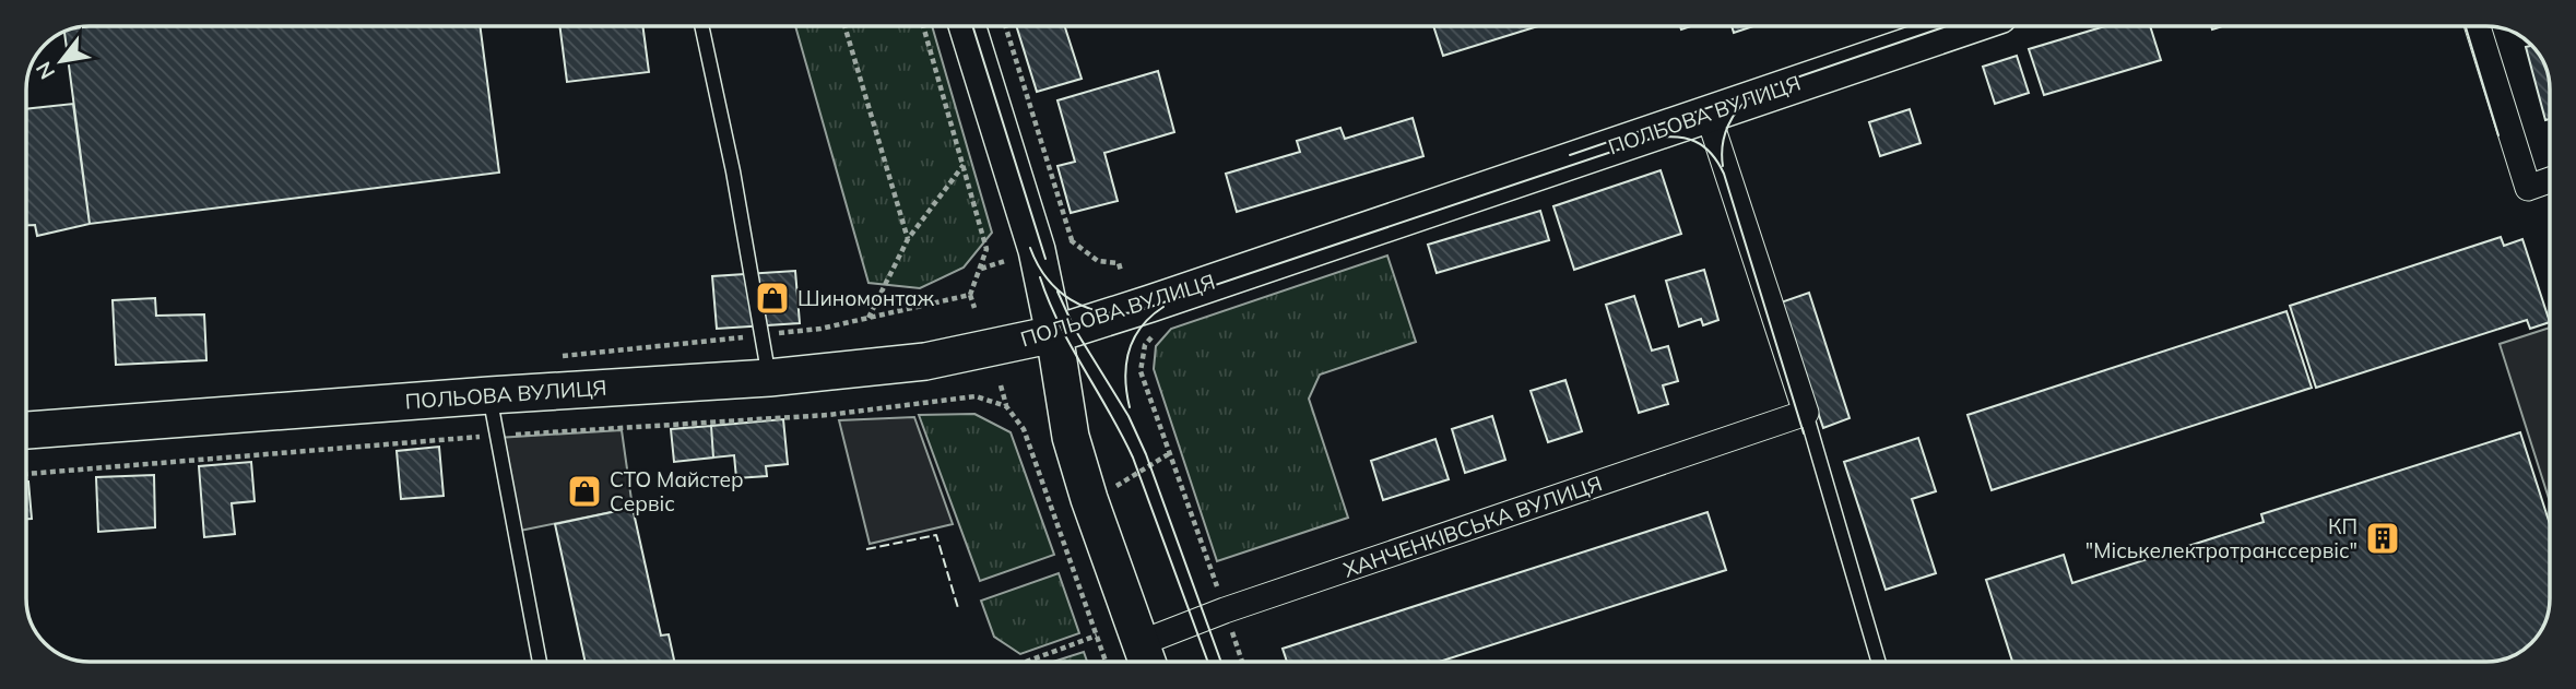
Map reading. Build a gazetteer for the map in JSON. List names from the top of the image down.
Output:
{
  "streets": {
    "main road": ["ПОЛЬОВА ВУЛИЦЯ"],
    "street": ["ХАНЧЕНКІВСЬКА ВУЛИЦЯ"]
  },
  "places": {
    "shop": ["Шиномонтаж", "СТО Майстер Сервіс"],
    "building": ["КП \"Міськелектротранссервіс\""]
  },
  "north": "bottom left"
}
